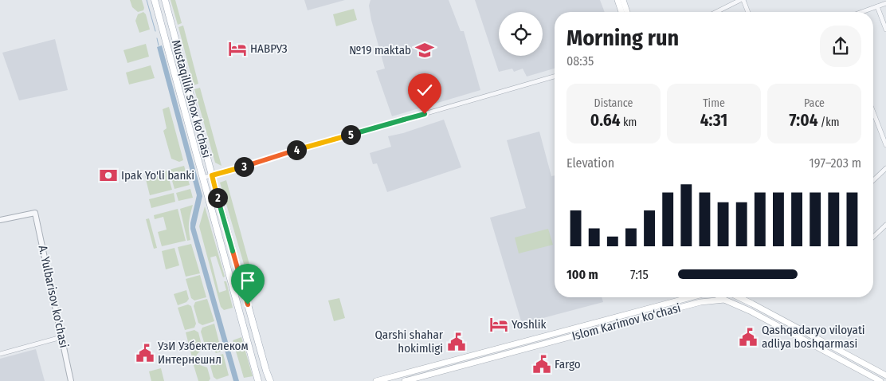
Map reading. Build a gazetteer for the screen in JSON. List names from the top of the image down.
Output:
{
  "streets": {
    "main road": ["Mustaqillik shox ko'chasi", "Islom Karimov ko‘chasi"],
    "street": ["A. Yulbarisov ko'chasi"]
  },
  "places": {
    "hotel": ["НАВРУЗ", "Yoshlik"],
    "school or university": ["№19 maktab"],
    "bank": ["Ipak Yo'li banki"],
    "public building": [
      "Qashqadaryo viloyati adliya boshqarmasi",
      "Qarshi shahar hokimligi",
      "УзИ Узбектелеком Интернешнл",
      "Fargo"
    ]
  },
  "page": {
    "heading": ["Morning run", "08:35"],
    "stats": [
      ["Distance", "0.64 km"],
      ["Time", "4:31"],
      ["Pace", "7:04 /km"]
    ],
    "pins": [
      "5",
      "4",
      "3",
      "2"
    ],
    "chart": ["Elevation", "197–203 m"],
    "list": [
      {
        "name": "100 m",
        "note": "7:15"
      }
    ]
  }
}
